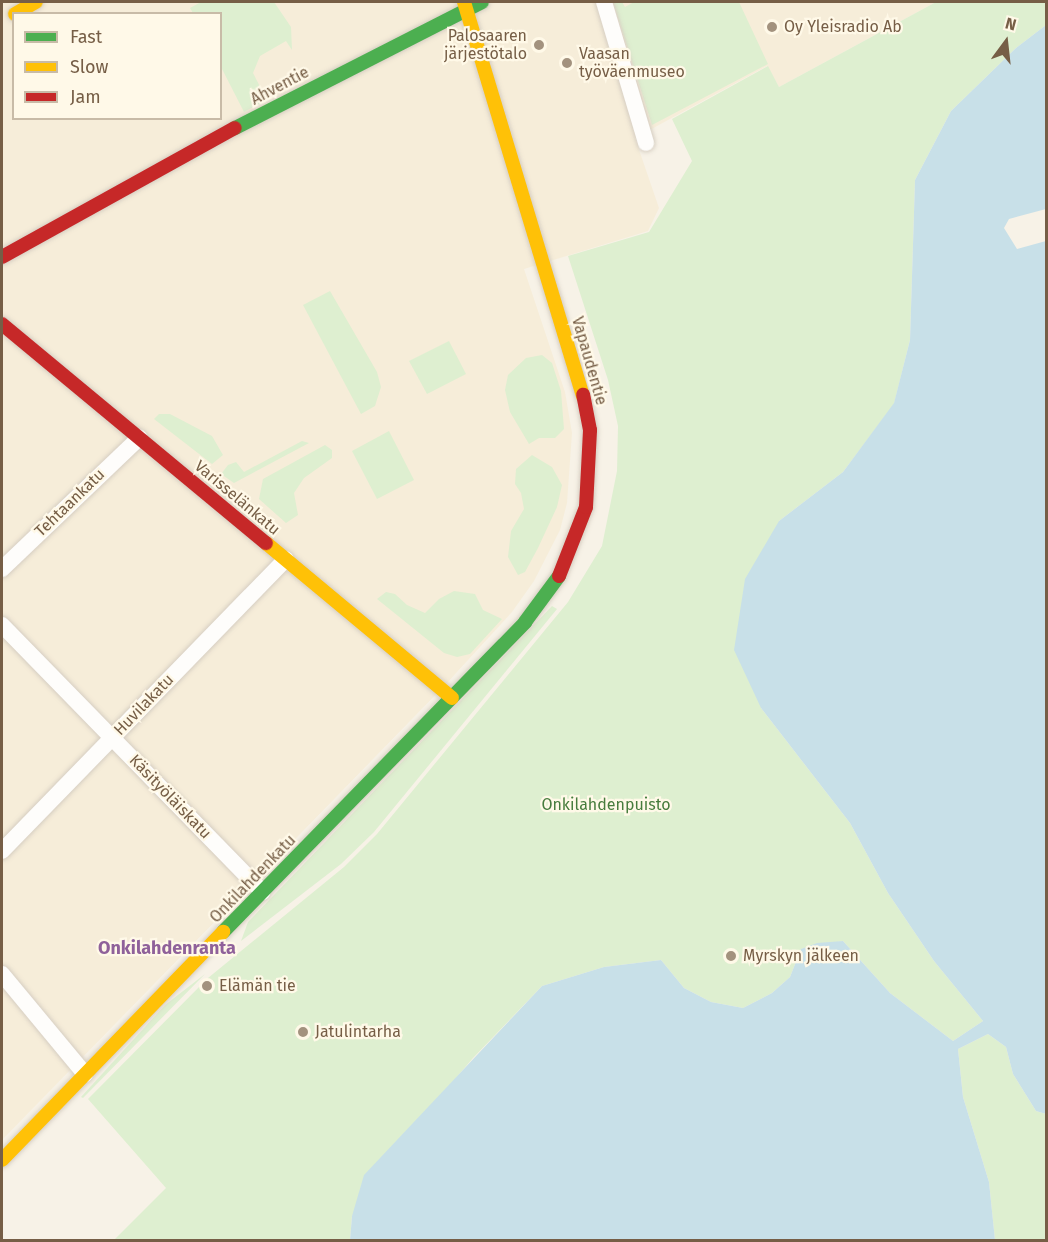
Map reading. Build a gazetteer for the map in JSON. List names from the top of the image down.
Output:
{
  "streets": {
    "main road": [
      "Ahventie",
      "Vapaudentie",
      "Varisselänkatu",
      "Onkilahdenkatu"
    ],
    "street": ["Tehtaankatu", "Huvilakatu", "Käsityöläiskatu"]
  },
  "crossings": [
    ["Ahventie", "Vapaudentie"],
    ["Vapaudentie", "Varisselänkatu"],
    ["Vapaudentie", "Onkilahdenkatu"],
    ["Varisselänkatu", "Tehtaankatu"],
    ["Varisselänkatu", "Huvilakatu"],
    ["Varisselänkatu", "Onkilahdenkatu"],
    ["Huvilakatu", "Käsityöläiskatu"],
    ["Käsityöläiskatu", "Onkilahdenkatu"]
  ],
  "districts": ["Onkilahdenranta"],
  "parks": ["Onkilahdenpuisto"],
  "places": [
    "Oy Yleisradio Ab",
    "Palosaaren järjestötalo",
    "Vaasan työväenmuseo",
    "Myrskyn jälkeen",
    "Elämän tie",
    "Jatulintarha"
  ],
  "legend": ["Fast", "Slow", "Jam"],
  "north": "top"
}
